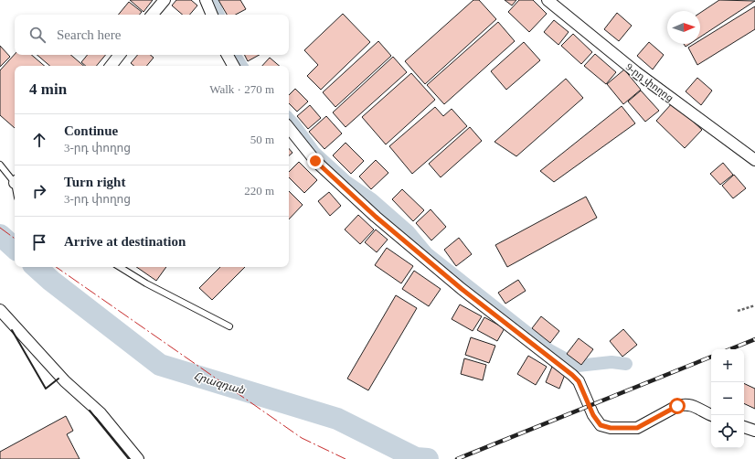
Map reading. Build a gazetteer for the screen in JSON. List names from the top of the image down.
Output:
{
  "streets": {
    "street": ["9-րդ փողոց"]
  },
  "water": ["Հրազդան"],
  "north": "right",
  "page": {
    "search": "Search here",
    "heading": ["4 min", "Walk · 270 m"],
    "list": [
      ["Continue", "3-րդ փողոց", "50 m"],
      ["Turn right", "3-րդ փողոց", "220 m"],
      "Arrive at destination"
    ],
    "map_buttons": ["+", "−"]
  }
}
